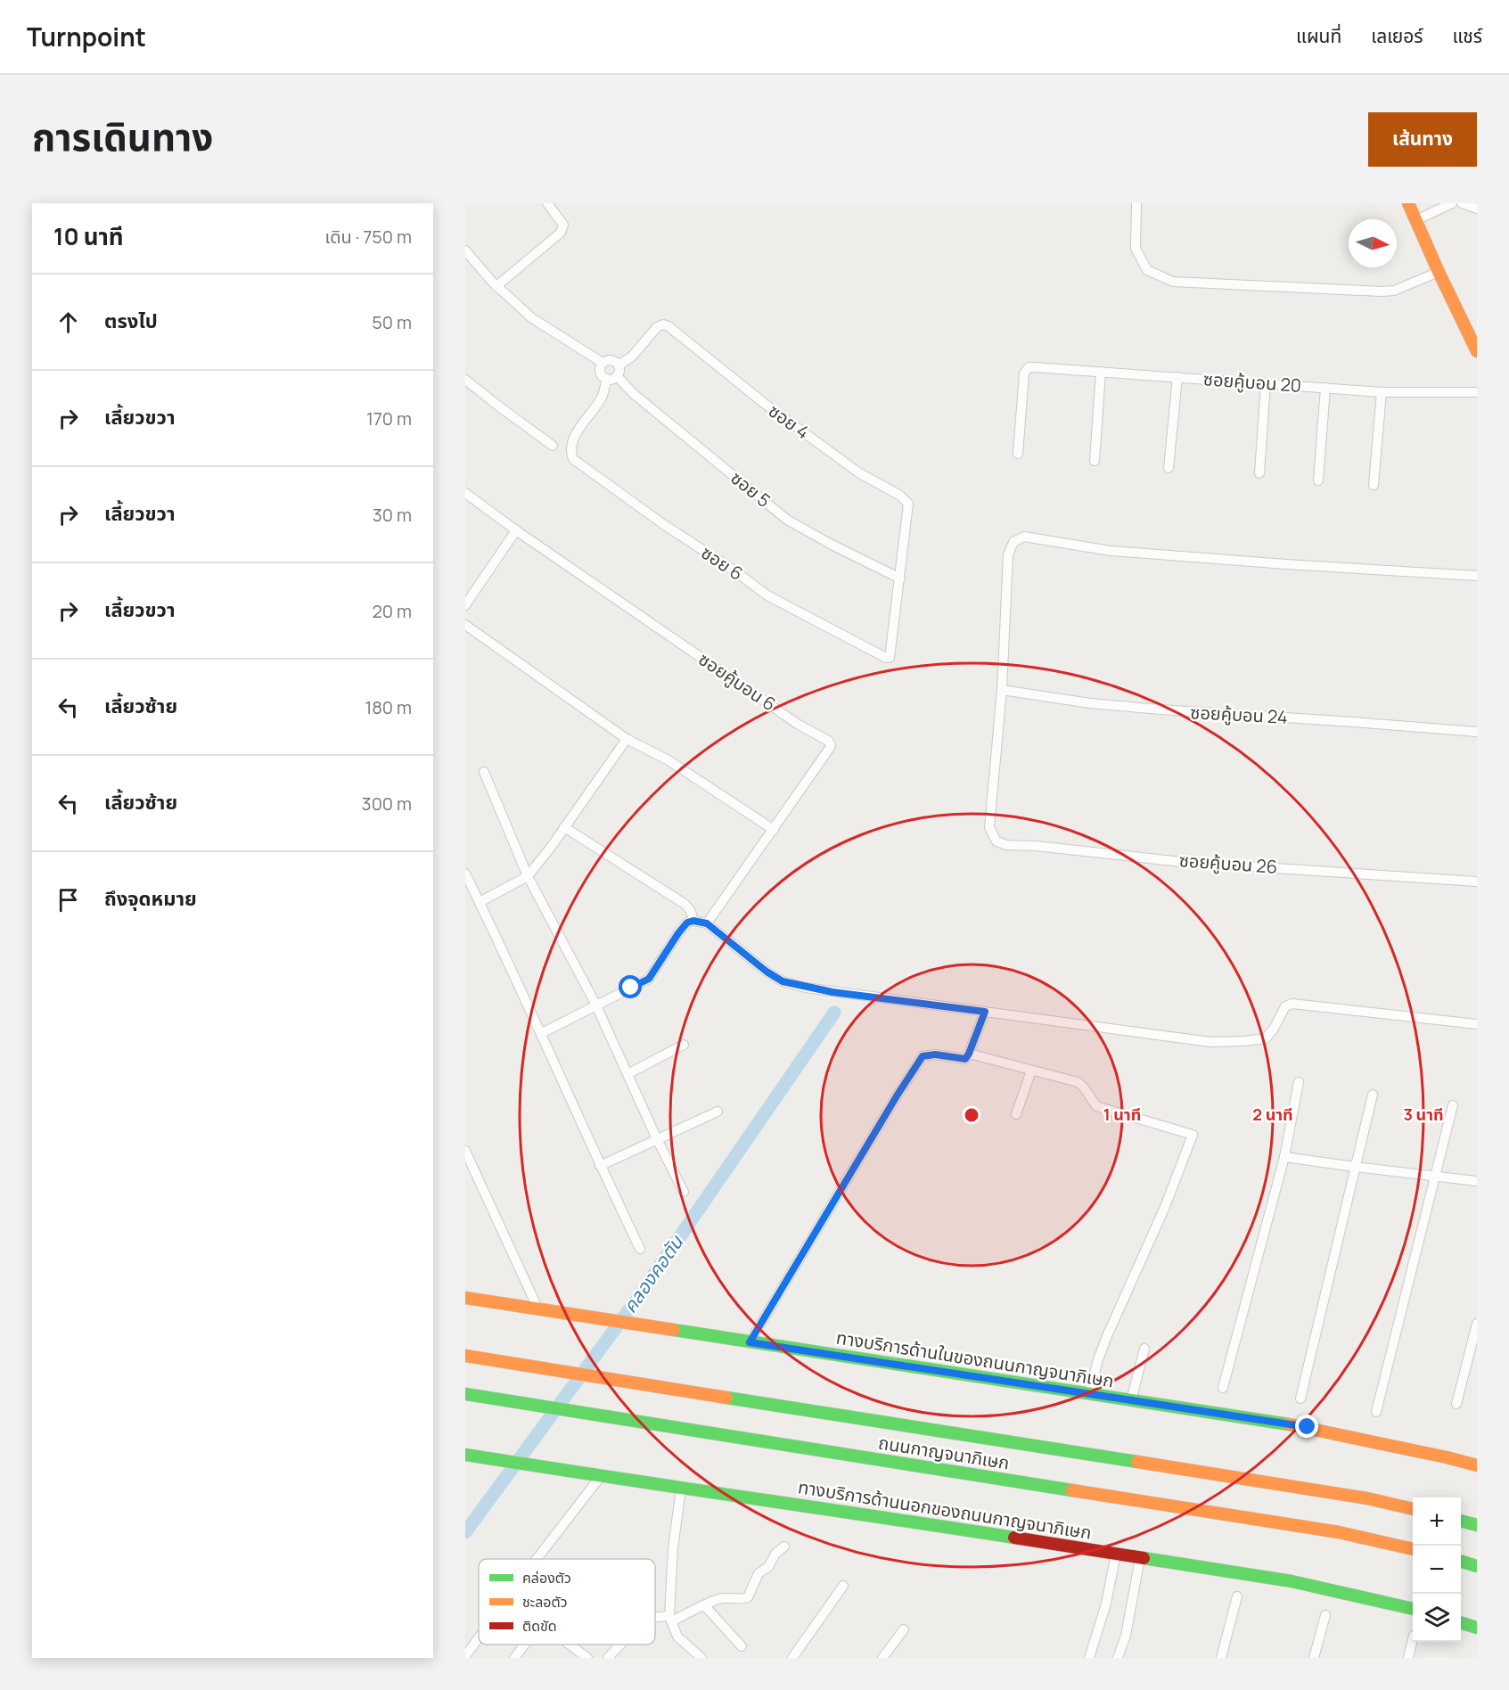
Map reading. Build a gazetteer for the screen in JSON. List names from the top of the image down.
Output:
{
  "streets": {
    "main road": ["ทางบริการด้านในของถนนกาญจนาภิเษก", "ถนนกาญจนาภิเษก", "ทางบริการด้านนอกของถนนกาญจนาภิเษก"],
    "street": [
      "ซอยคู้บอน 20",
      "ซอย 4",
      "ซอย 5",
      "ซอย 6",
      "ซอยคู้บอน 6",
      "ซอยคู้บอน 24",
      "ซอยคู้บอน 26"
    ]
  },
  "crossings": [
    ["ซอย 4", "ซอย 5"],
    ["ซอย 4", "ซอย 6"],
    ["ซอย 5", "ซอย 6"],
    ["ซอยคู้บอน 24", "ซอยคู้บอน 26"]
  ],
  "water": ["คลองคอตัน"],
  "legend": ["คล่องตัว", "ชะลอตัว", "ติดขัด"],
  "north": "right",
  "page": {
    "header": "Turnpoint",
    "nav": ["แผนที่", "เลเยอร์", "แชร์"],
    "title": "การเดินทาง",
    "buttons": "เส้นทาง",
    "heading": ["10 นาที", "เดิน · 750 m"],
    "list": [
      ["ตรงไป", "50 m"],
      ["เลี้ยวขวา", "170 m"],
      ["เลี้ยวขวา", "30 m"],
      ["เลี้ยวขวา", "20 m"],
      ["เลี้ยวซ้าย", "180 m"],
      ["เลี้ยวซ้าย", "300 m"],
      "ถึงจุดหมาย"
    ],
    "map_buttons": ["+", "−"]
  },
  "rings": ["1 นาที", "2 นาที", "3 นาที"]
}
